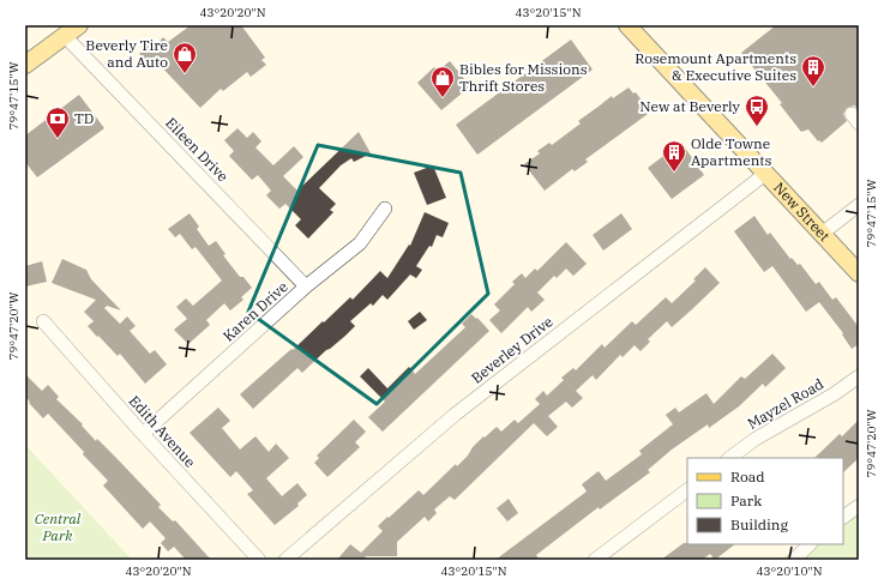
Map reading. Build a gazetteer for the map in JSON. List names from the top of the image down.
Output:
{
  "streets": {
    "main road": ["New Street"],
    "street": [
      "Eileen Drive",
      "Karen Drive",
      "Beverley Drive",
      "Mayzel Road",
      "Edith Avenue"
    ]
  },
  "crossings": [
    ["Eileen Drive", "Karen Drive"],
    ["New Street", "Beverley Drive"],
    ["Karen Drive", "Edith Avenue"]
  ],
  "parks": ["Central Park"],
  "places": {
    "shop": ["Beverly Tire and Auto", "Bibles for Missions Thrift Stores"],
    "building": ["Rosemount Apartments & Executive Suites", "Olde Towne Apartments"],
    "bus stop": ["New at Beverly"],
    "bank": ["TD"]
  },
  "legend": ["Road", "Park", "Building"],
  "coordinates": [
    "43°20'20\"N",
    "43°20'15\"N",
    "79°47'15\"W",
    "79°47'20\"W",
    "43°20'10\"N"
  ]
}
